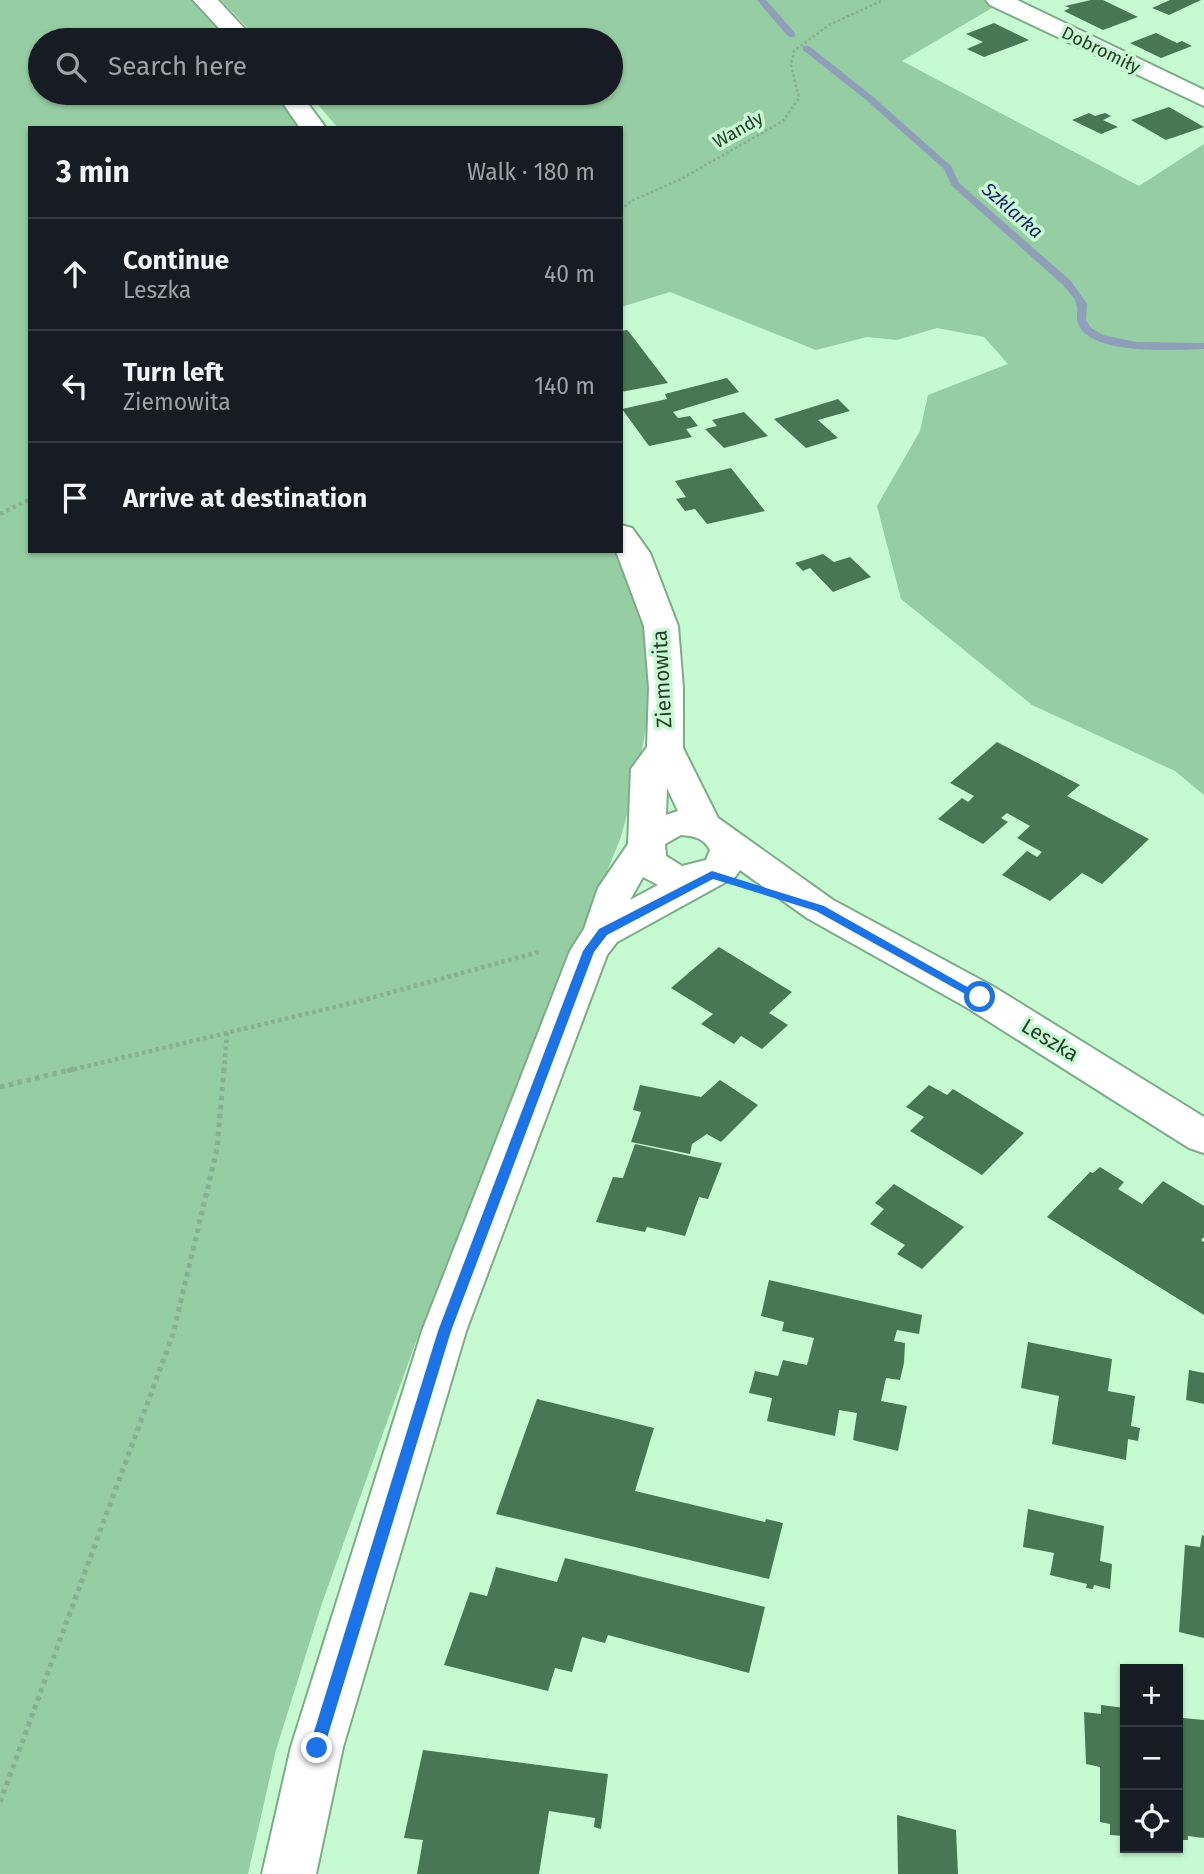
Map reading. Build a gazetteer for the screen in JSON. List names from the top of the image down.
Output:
{
  "streets": {
    "street": ["Dobromiły", "Ziemowita", "Leszka"],
    "path": ["Wandy"]
  },
  "crossings": [
    ["Ziemowita", "Leszka"]
  ],
  "water": ["Szklarka"],
  "page": {
    "search": "Search here",
    "heading": ["3 min", "Walk · 180 m"],
    "list": [
      ["Continue", "Leszka", "40 m"],
      ["Turn left", "Ziemowita", "140 m"],
      "Arrive at destination"
    ],
    "map_buttons": ["+", "−"]
  }
}
